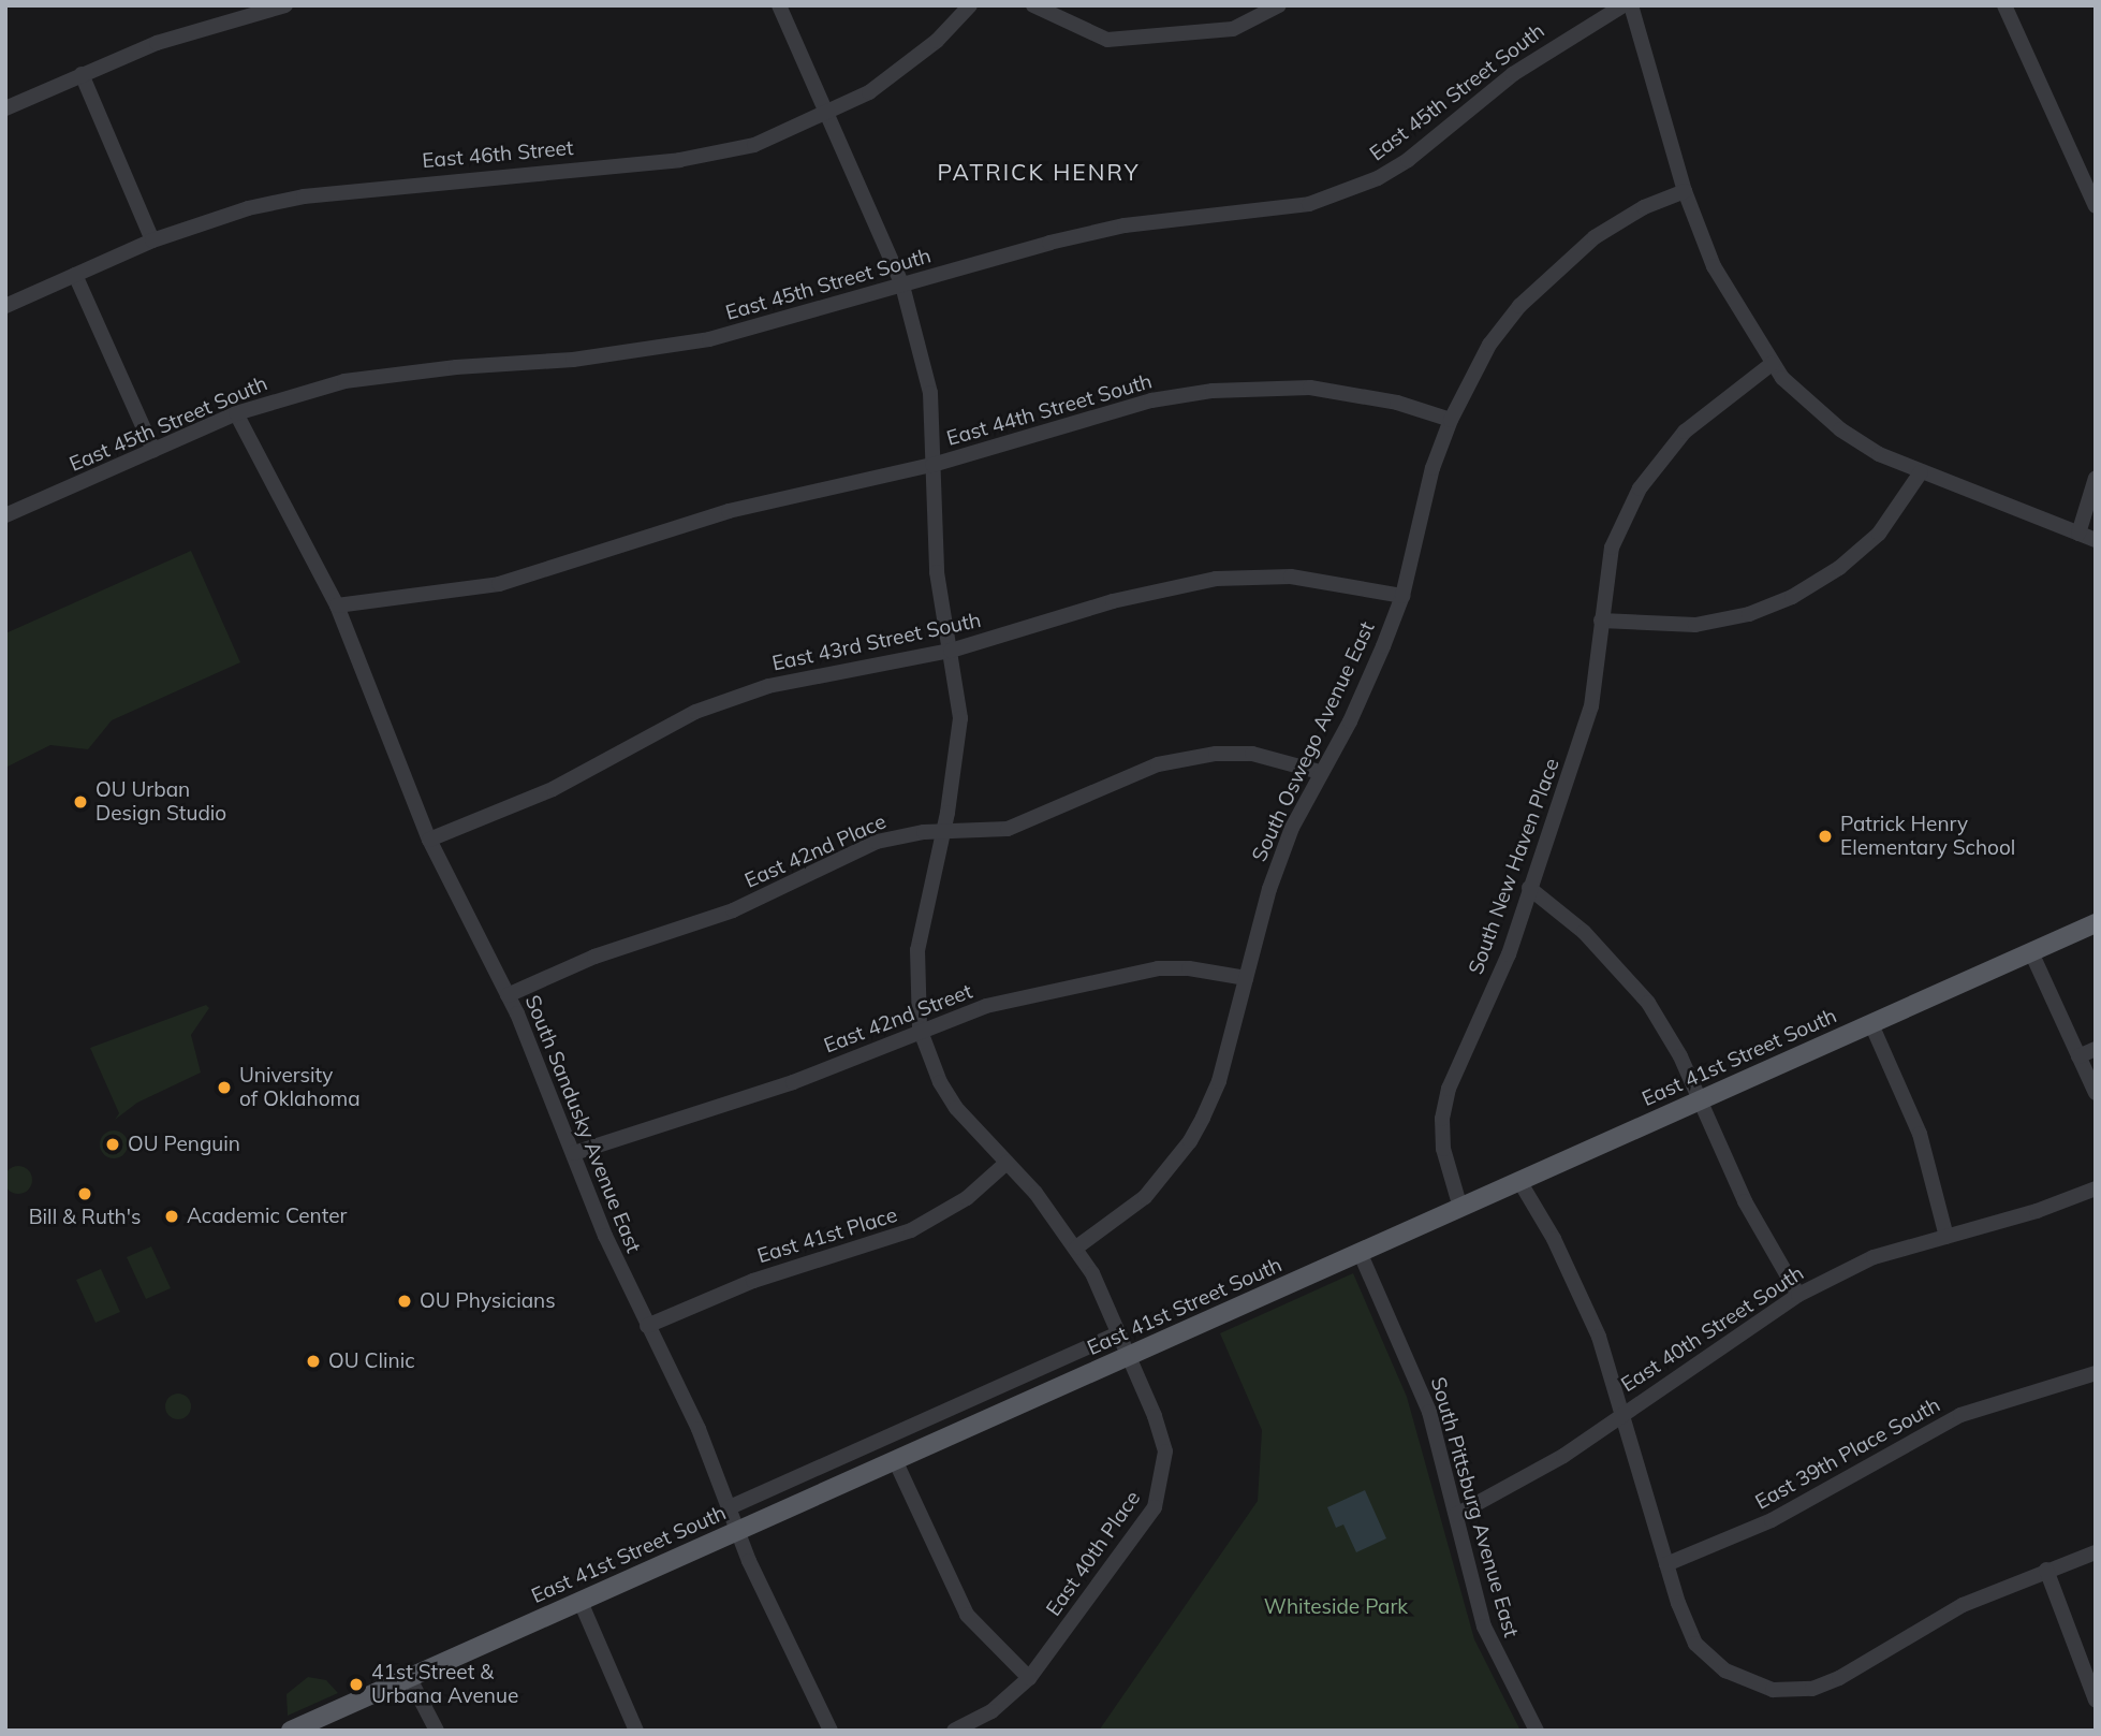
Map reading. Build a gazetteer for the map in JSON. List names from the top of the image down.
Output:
{
  "streets": {
    "main road": ["East 41st Street South"],
    "street": [
      "East 45th Street South",
      "East 46th Street",
      "East 44th Street South",
      "East 43rd Street South",
      "South Oswego Avenue East",
      "East 42nd Place",
      "South New Haven Place",
      "East 42nd Street",
      "South Sandusky Avenue East",
      "East 41st Place",
      "East 40th Street South",
      "East 39th Place South",
      "South Pittsburg Avenue East",
      "East 40th Place"
    ]
  },
  "crossings": [
    ["East 45th Street South", "South Sandusky Avenue East"],
    ["East 44th Street South", "South Oswego Avenue East"],
    ["East 44th Street South", "South Sandusky Avenue East"],
    ["East 43rd Street South", "South Oswego Avenue East"],
    ["East 43rd Street South", "South Sandusky Avenue East"],
    ["South Oswego Avenue East", "East 42nd Place"],
    ["South Oswego Avenue East", "East 42nd Street"],
    ["East 42nd Place", "South Sandusky Avenue East"],
    ["South New Haven Place", "East 41st Street South"],
    ["East 42nd Street", "South Sandusky Avenue East"],
    ["East 41st Street South", "South Sandusky Avenue East"],
    ["East 41st Street South", "South Pittsburg Avenue East"],
    ["East 41st Street South", "East 40th Place"],
    ["South Sandusky Avenue East", "East 41st Place"],
    ["East 40th Street South", "South Pittsburg Avenue East"]
  ],
  "districts": ["PATRICK HENRY"],
  "parks": ["Whiteside Park"],
  "places": [
    "OU Urban Design Studio",
    "Patrick Henry Elementary School",
    "University of Oklahoma",
    "OU Penguin",
    "Bill & Ruth's",
    "Academic Center",
    "OU Physicians",
    "OU Clinic",
    "41st Street & Urbana Avenue"
  ]
}
